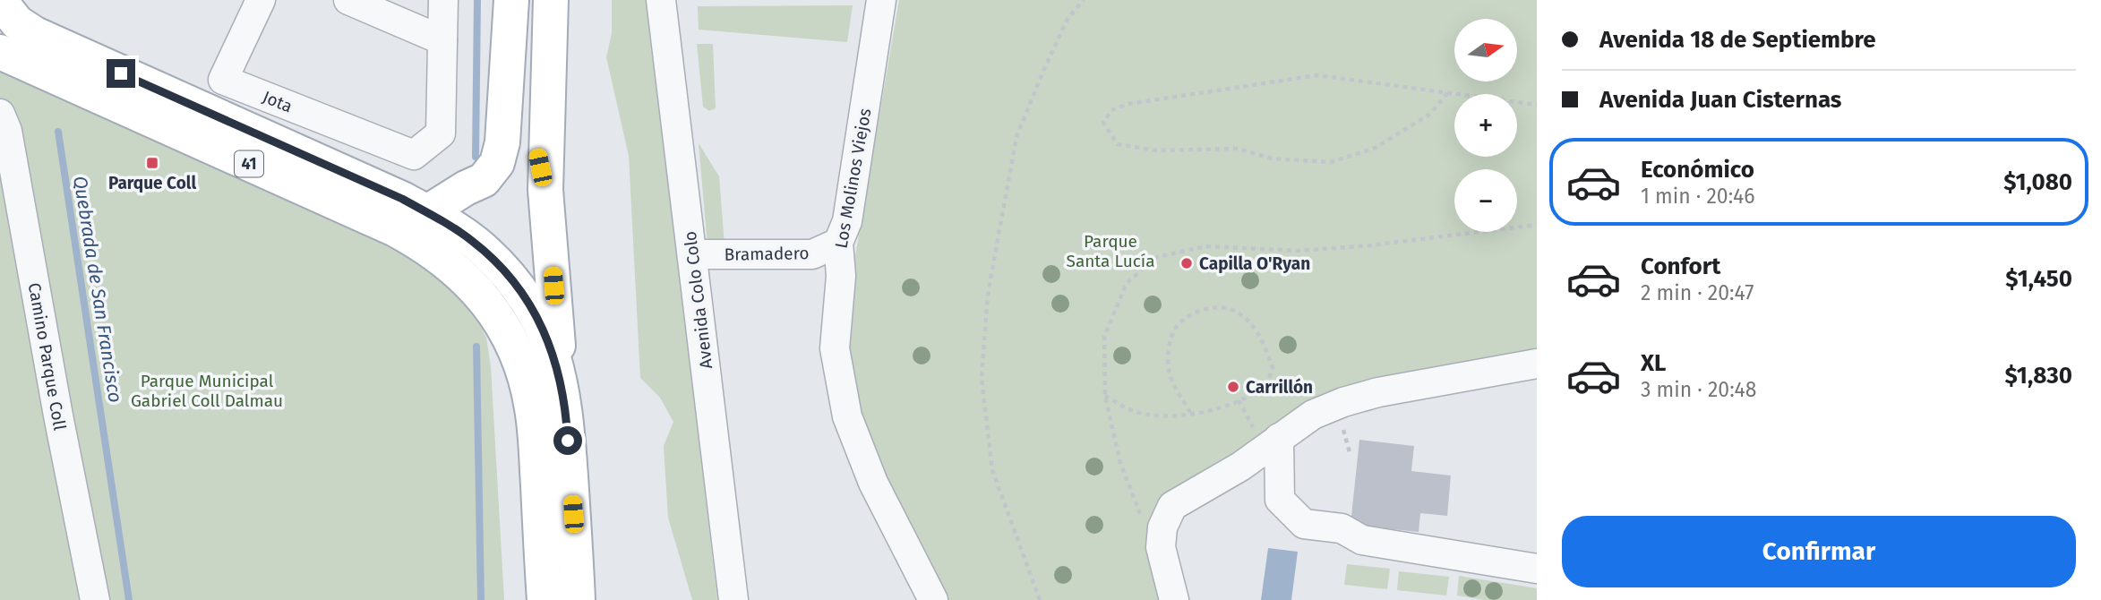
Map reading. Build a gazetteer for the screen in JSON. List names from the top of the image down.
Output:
{
  "streets": {
    "main road": ["41"],
    "street": [
      "Jota",
      "Los Molinos Viejos",
      "Bramadero",
      "Avenida Colo Colo",
      "Camino Parque Coll"
    ]
  },
  "crossings": [
    ["Los Molinos Viejos", "Bramadero"],
    ["Bramadero", "Avenida Colo Colo"]
  ],
  "water": ["Quebrada de San Francisco"],
  "parks": ["Parque Santa Lucía", "Parque Municipal Gabriel Coll Dalmau"],
  "places": {
    "transit": ["Parque Coll"],
    "other": ["Capilla O'Ryan", "Carrillón"]
  },
  "north": "right",
  "page": {
    "banner": ["Avenida 18 de Septiembre", "Avenida Juan Cisternas"],
    "map_buttons": ["+", "−"],
    "list": [
      {
        "name": "Económico",
        "note": "1 min · 20:46",
        "value": "$1,080"
      },
      {
        "name": "Confort",
        "note": "2 min · 20:47",
        "value": "$1,450"
      },
      {
        "name": "XL",
        "note": "3 min · 20:48",
        "value": "$1,830"
      }
    ],
    "buttons": "Confirmar"
  }
}
